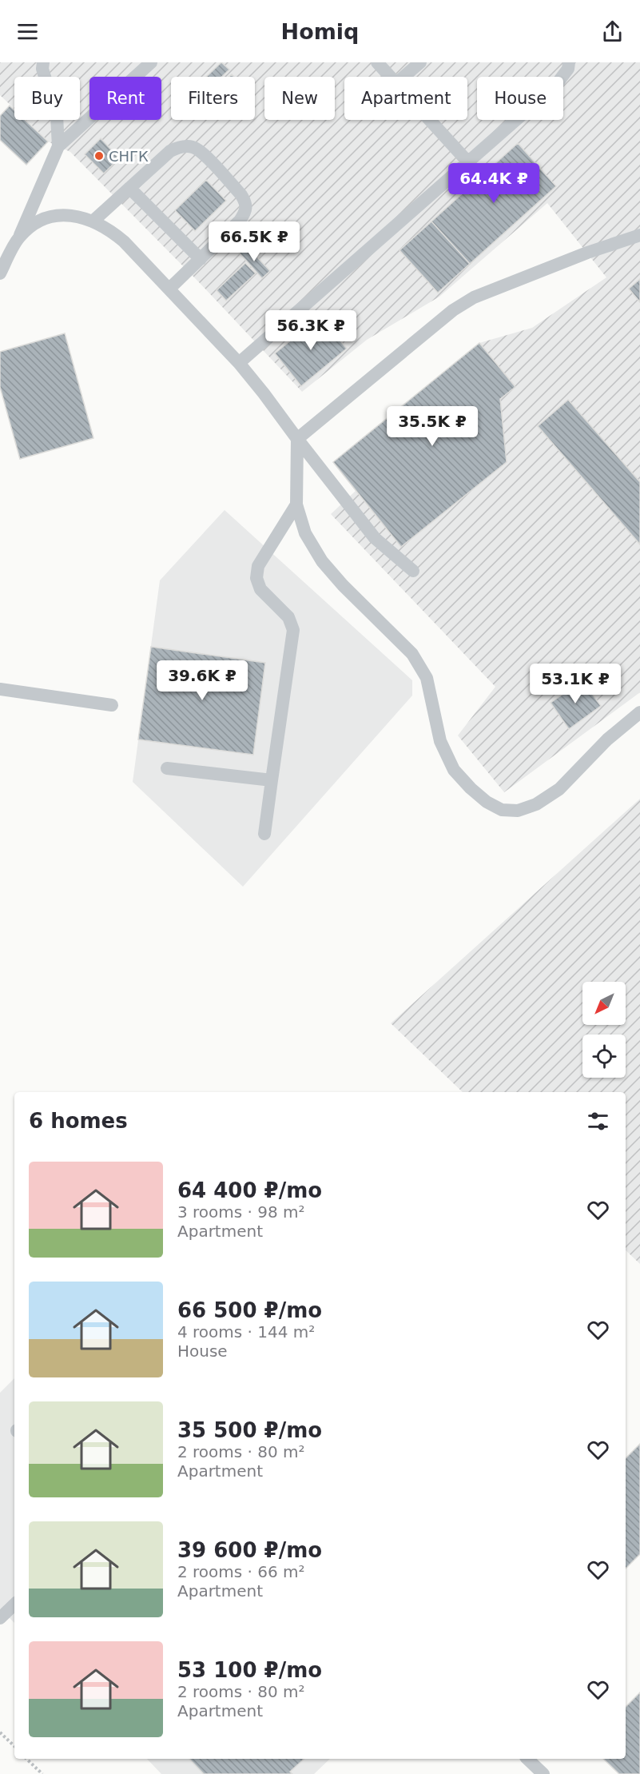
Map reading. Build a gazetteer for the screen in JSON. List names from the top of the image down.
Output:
{
  "places": ["СНГК"],
  "north": "bottom left",
  "page": {
    "header": "Homiq",
    "chip": [
      "Buy",
      "Rent",
      "Filters",
      "New",
      "Apartment",
      "House"
    ],
    "price": [
      "64.4K ₽",
      "66.5K ₽",
      "56.3K ₽",
      "35.5K ₽",
      "39.6K ₽",
      "53.1K ₽"
    ],
    "heading": "6 homes",
    "list": [
      {
        "name": "64 400 ₽/mo",
        "note": "3 rooms · 98 m² · Apartment"
      },
      {
        "name": "66 500 ₽/mo",
        "note": "4 rooms · 144 m² · House"
      },
      {
        "name": "35 500 ₽/mo",
        "note": "2 rooms · 80 m² · Apartment"
      },
      {
        "name": "39 600 ₽/mo",
        "note": "2 rooms · 66 m² · Apartment"
      },
      {
        "name": "53 100 ₽/mo",
        "note": "2 rooms · 80 m² · Apartment"
      }
    ]
  }
}
